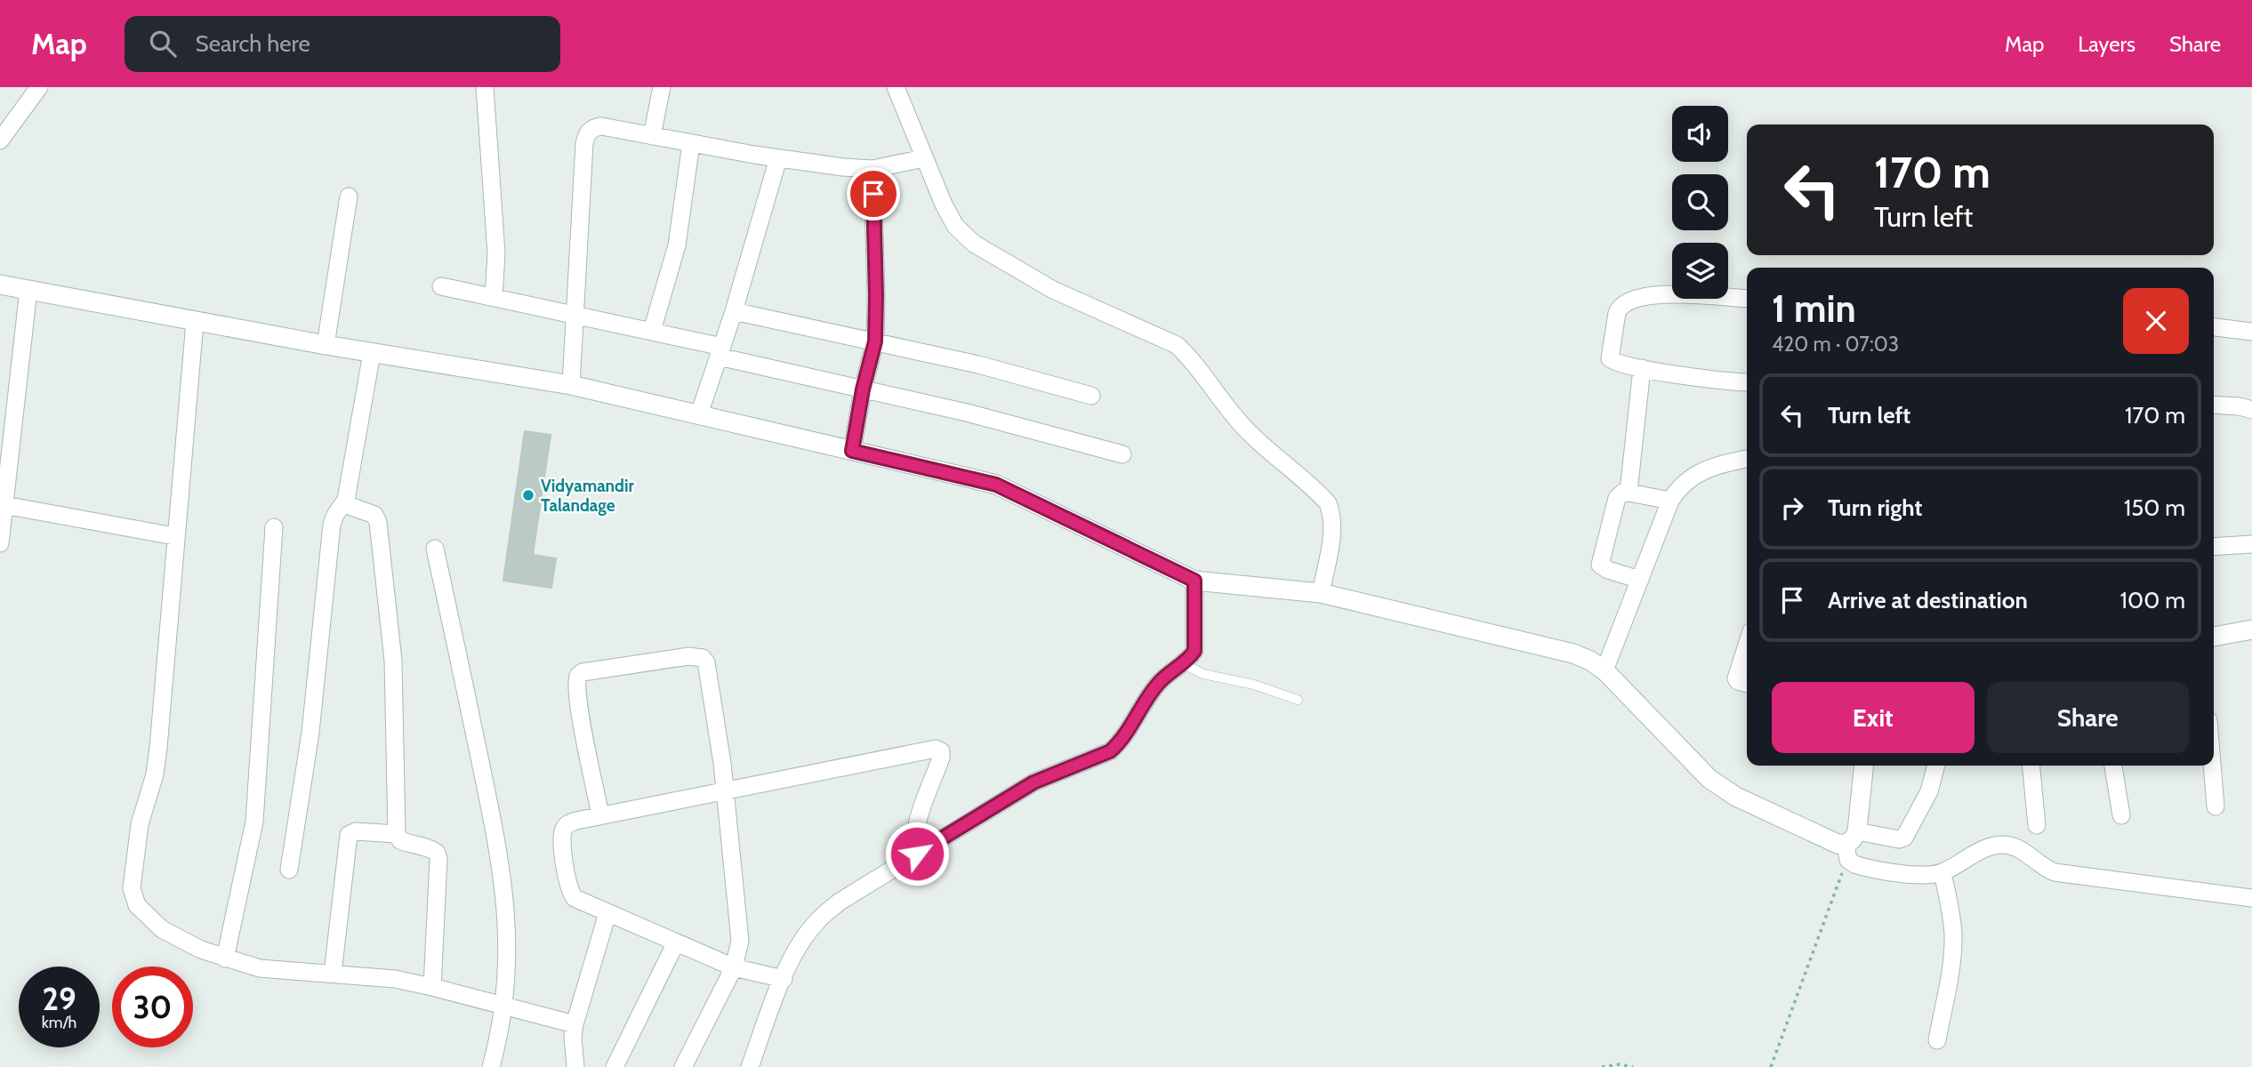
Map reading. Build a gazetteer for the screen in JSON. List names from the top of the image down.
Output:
{
  "places": ["Vidyamandir Talandage"],
  "page": {
    "header": "Map",
    "search": "Search here",
    "nav": ["Map", "Layers", "Share"],
    "turn": ["170 m", "Turn left"],
    "heading": ["1 min", "420 m · 07:03"],
    "list": [
      {
        "name": "Turn left",
        "value": "170 m"
      },
      {
        "name": "Turn right",
        "value": "150 m"
      },
      {
        "name": "Arrive at destination",
        "value": "100 m"
      }
    ],
    "buttons": ["Exit", "Share"],
    "speed": "29 km/h",
    "limit": "30"
  }
}
